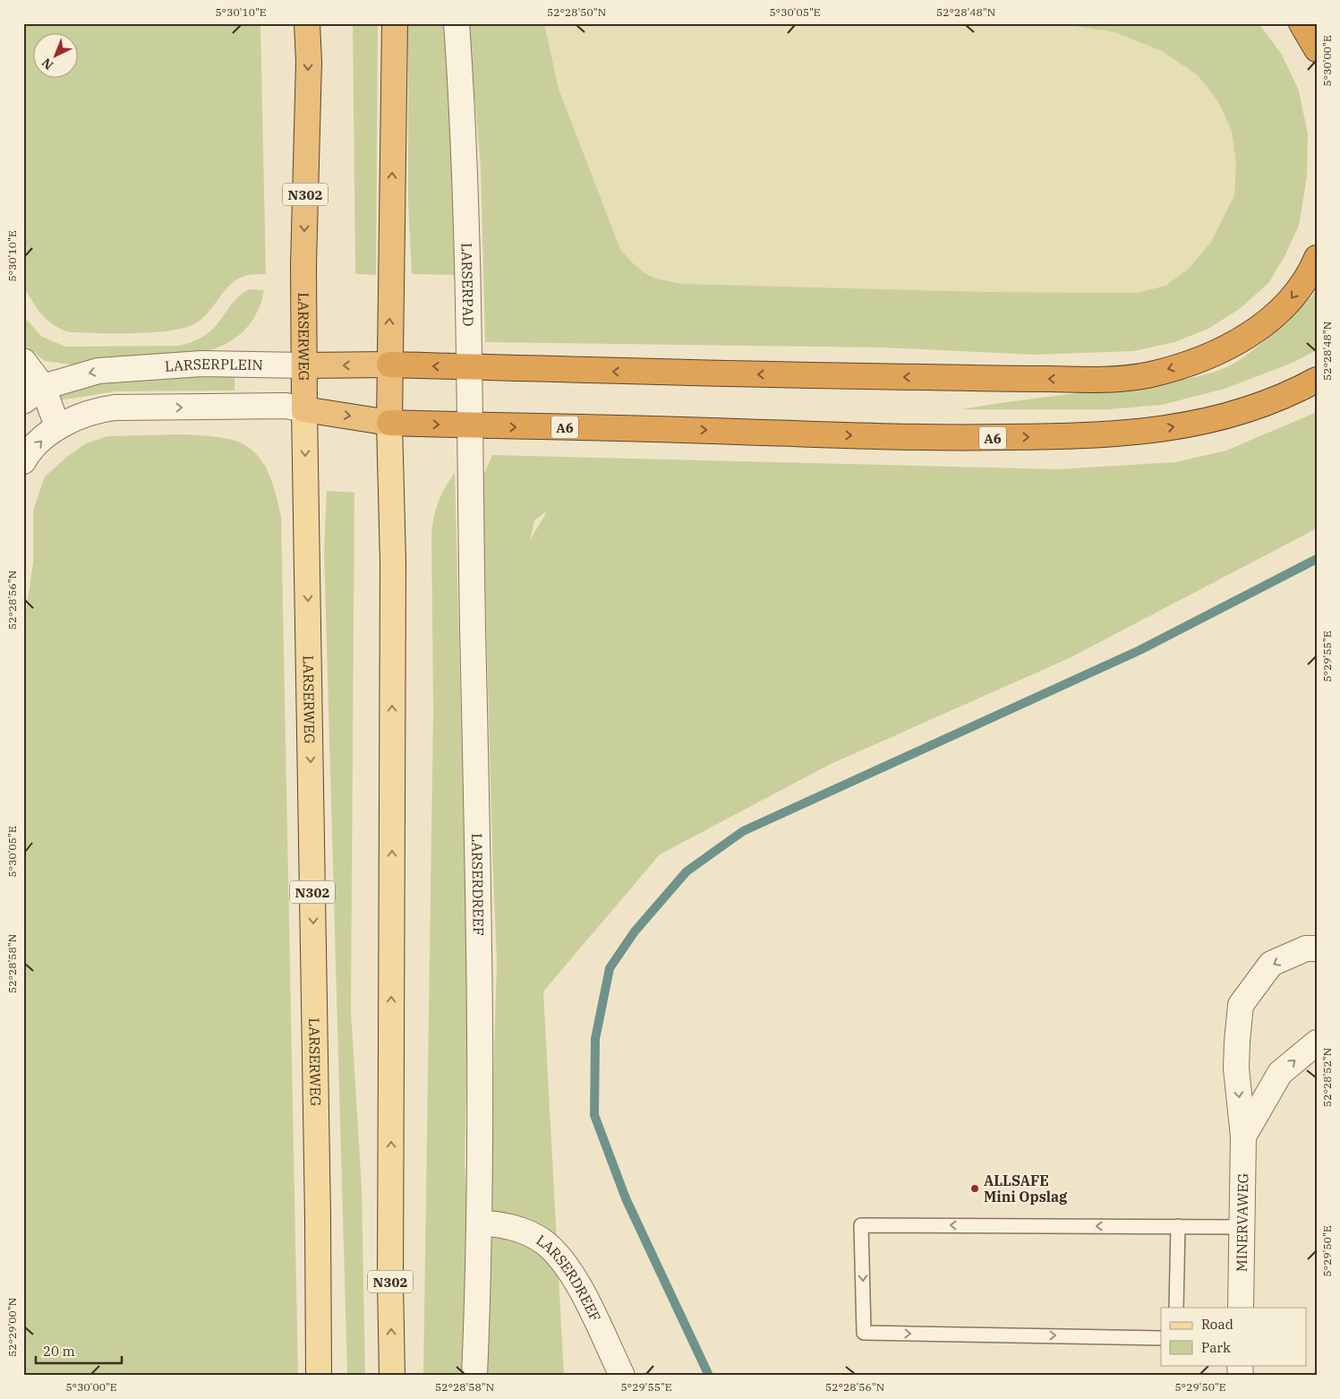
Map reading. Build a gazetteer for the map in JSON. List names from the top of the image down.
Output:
{
  "streets": {
    "highway": [
      "N302",
      "LARSERWEG",
      "LARSERPLEIN",
      "A6"
    ],
    "street": ["LARSERPAD", "LARSERDREEF", "MINERVAWEG"]
  },
  "crossings": [
    ["N302", "LARSERPLEIN"],
    ["N302", "A6"],
    ["LARSERPAD", "A6"],
    ["LARSERPAD", "LARSERDREEF"],
    ["LARSERWEG", "LARSERPLEIN"]
  ],
  "one_way": ["LARSERWEG", "LARSERPLEIN"],
  "places": ["ALLSAFE Mini Opslag"],
  "legend": ["Road", "Park"],
  "scale_bar": "20 m",
  "north": "bottom left",
  "coordinates": [
    "5°30'10\"E",
    "52°28'50\"N",
    "5°30'05\"E",
    "52°28'48\"N",
    "5°30'00\"E",
    "52°28'56\"N",
    "5°29'55\"E",
    "52°28'58\"N",
    "52°28'52\"N",
    "5°29'50\"E",
    "52°29'00\"N"
  ]
}
